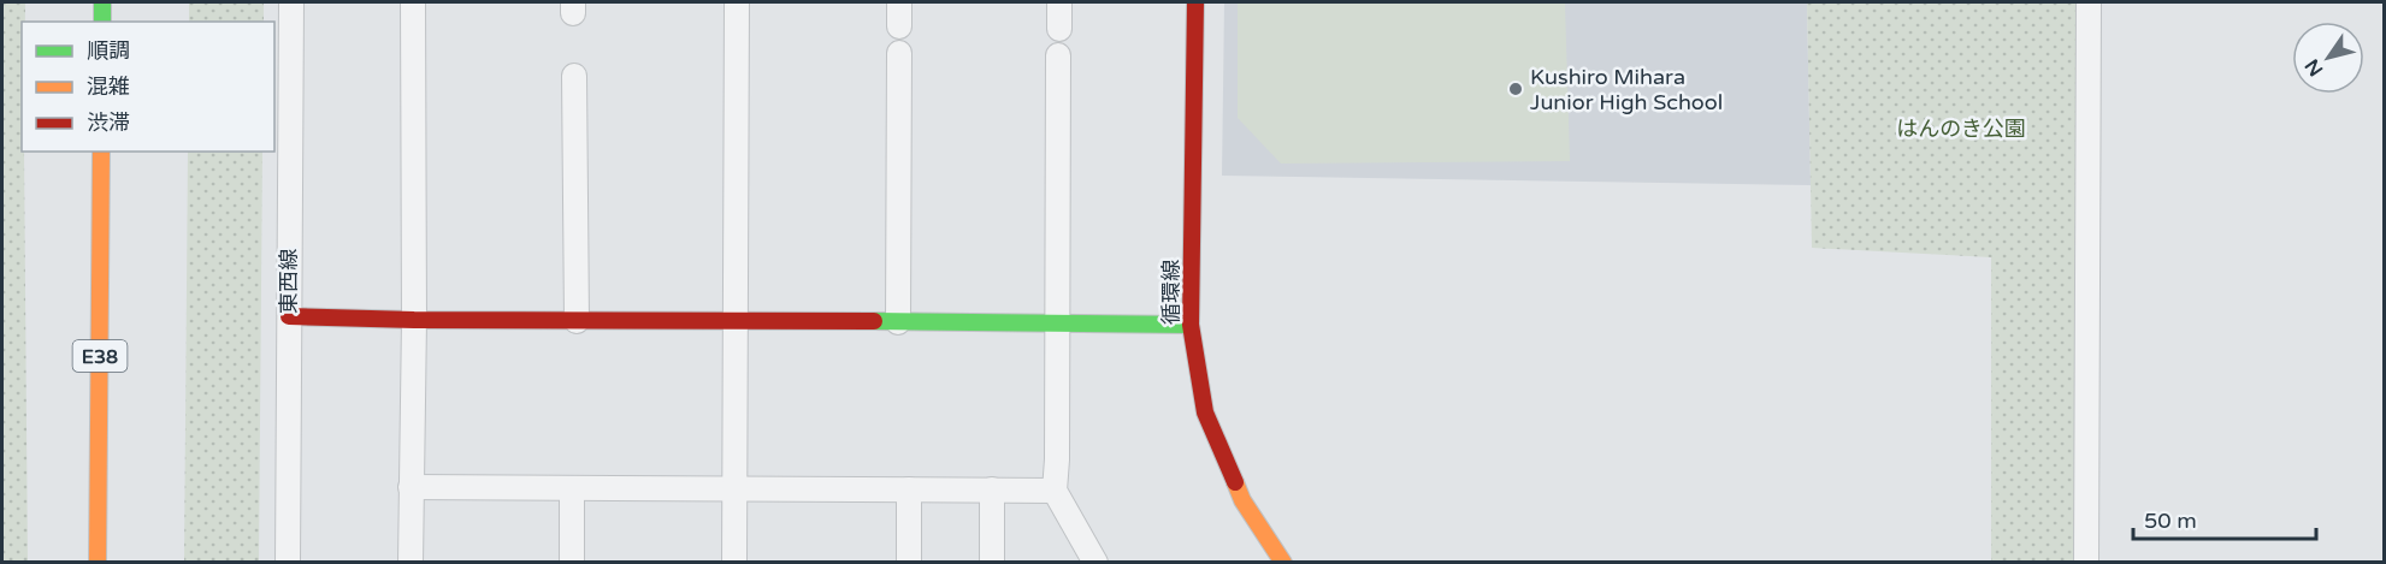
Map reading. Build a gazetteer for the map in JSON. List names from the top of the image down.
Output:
{
  "streets": {
    "main road": ["循環線", "E38"],
    "street": ["東西線"]
  },
  "parks": ["はんのき公園"],
  "places": ["Kushiro Mihara Junior High School"],
  "legend": ["順調", "混雑", "渋滞"],
  "scale_bar": "50 m",
  "north": "bottom left"
}
